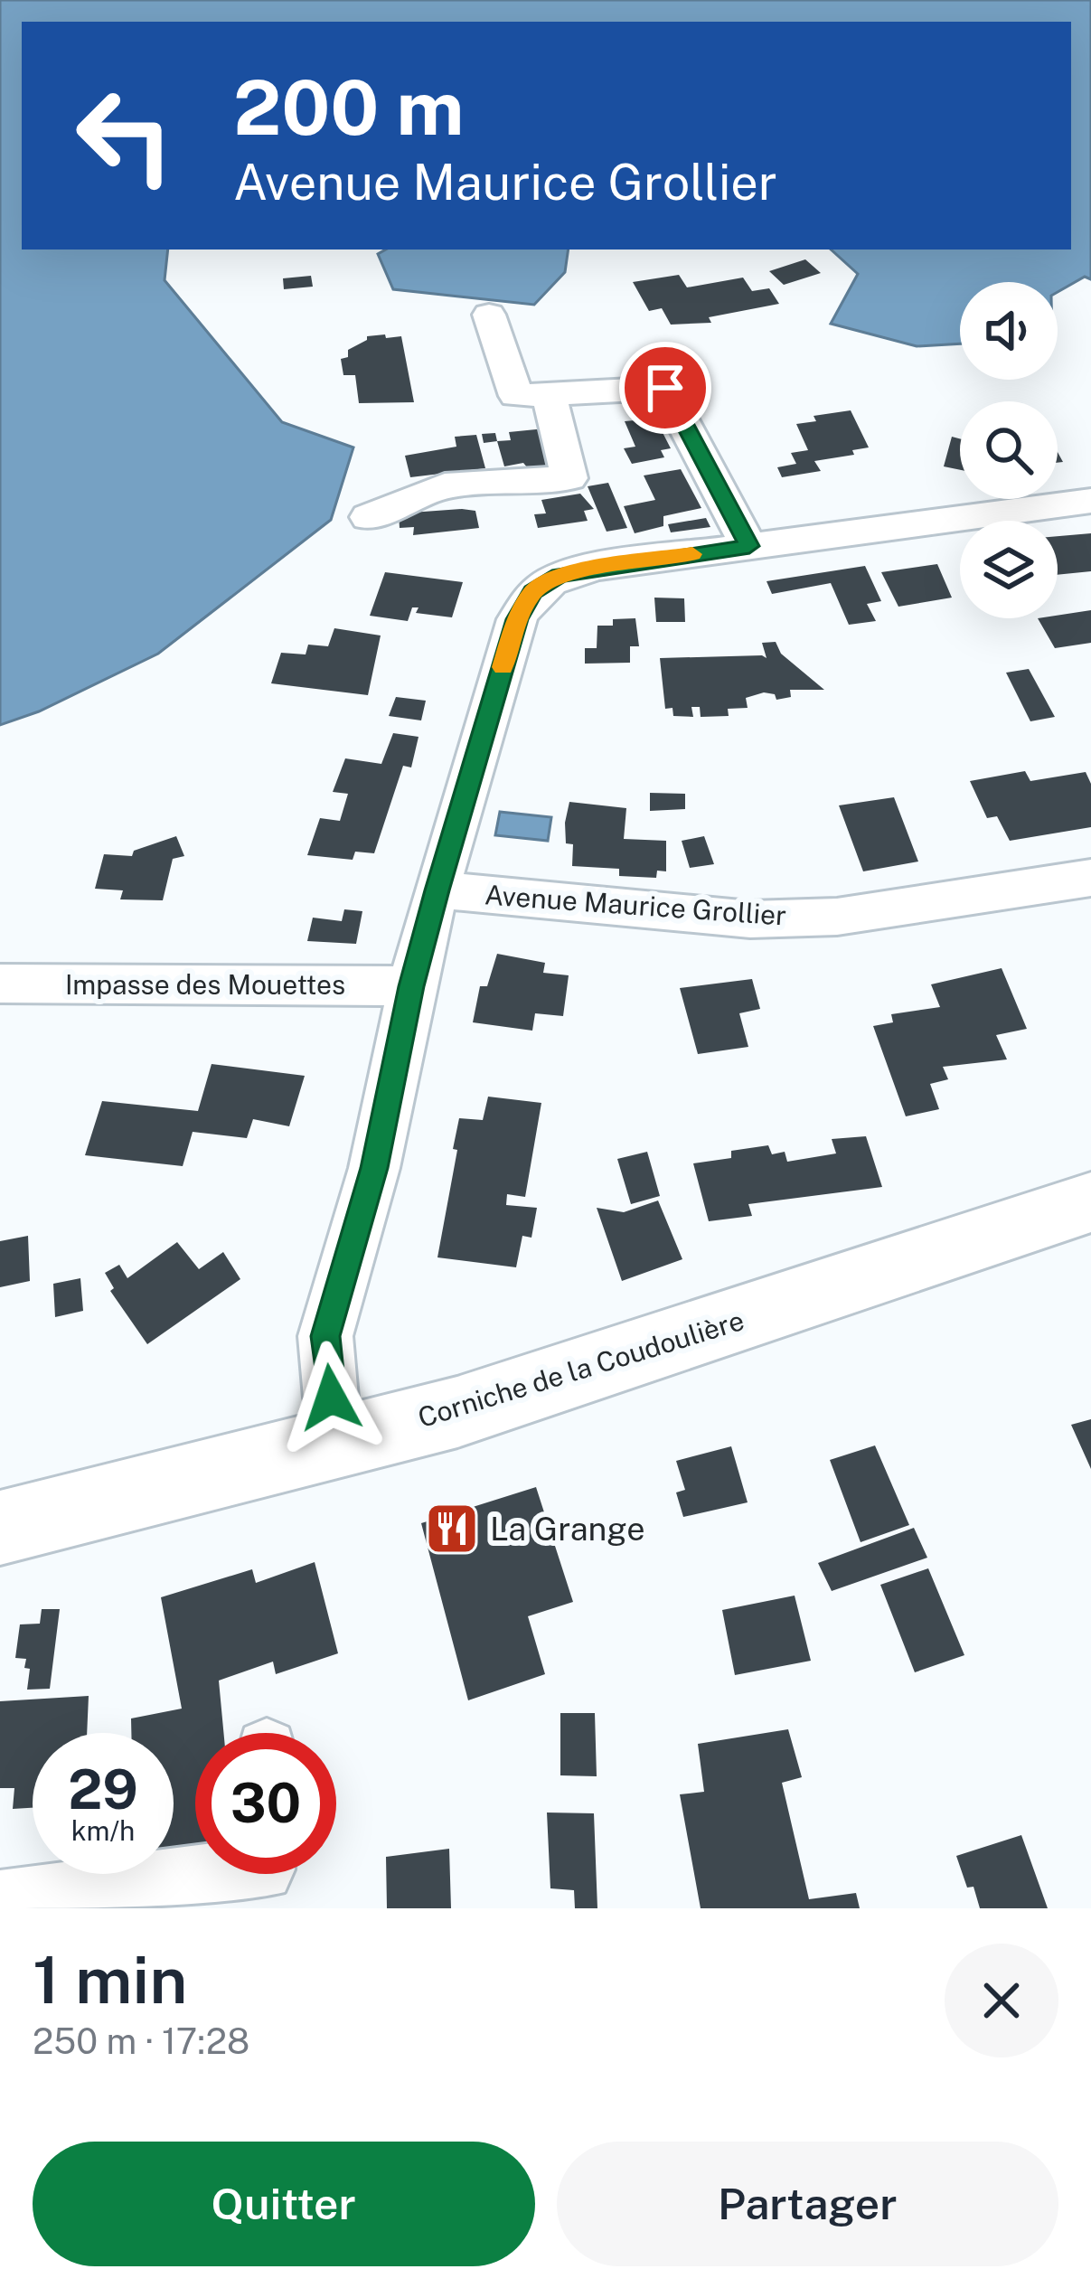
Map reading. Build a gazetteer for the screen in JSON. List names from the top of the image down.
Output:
{
  "streets": {
    "main road": ["Corniche de la Coudoulière"],
    "street": ["Avenue Maurice Grollier", "Impasse des Mouettes"]
  },
  "places": {
    "restaurant": ["La Grange"]
  },
  "page": {
    "turn": ["200 m", "Avenue Maurice Grollier"],
    "speed": "29 km/h",
    "limit": "30",
    "heading": ["1 min", "250 m · 17:28"],
    "buttons": ["Quitter", "Partager"]
  }
}
